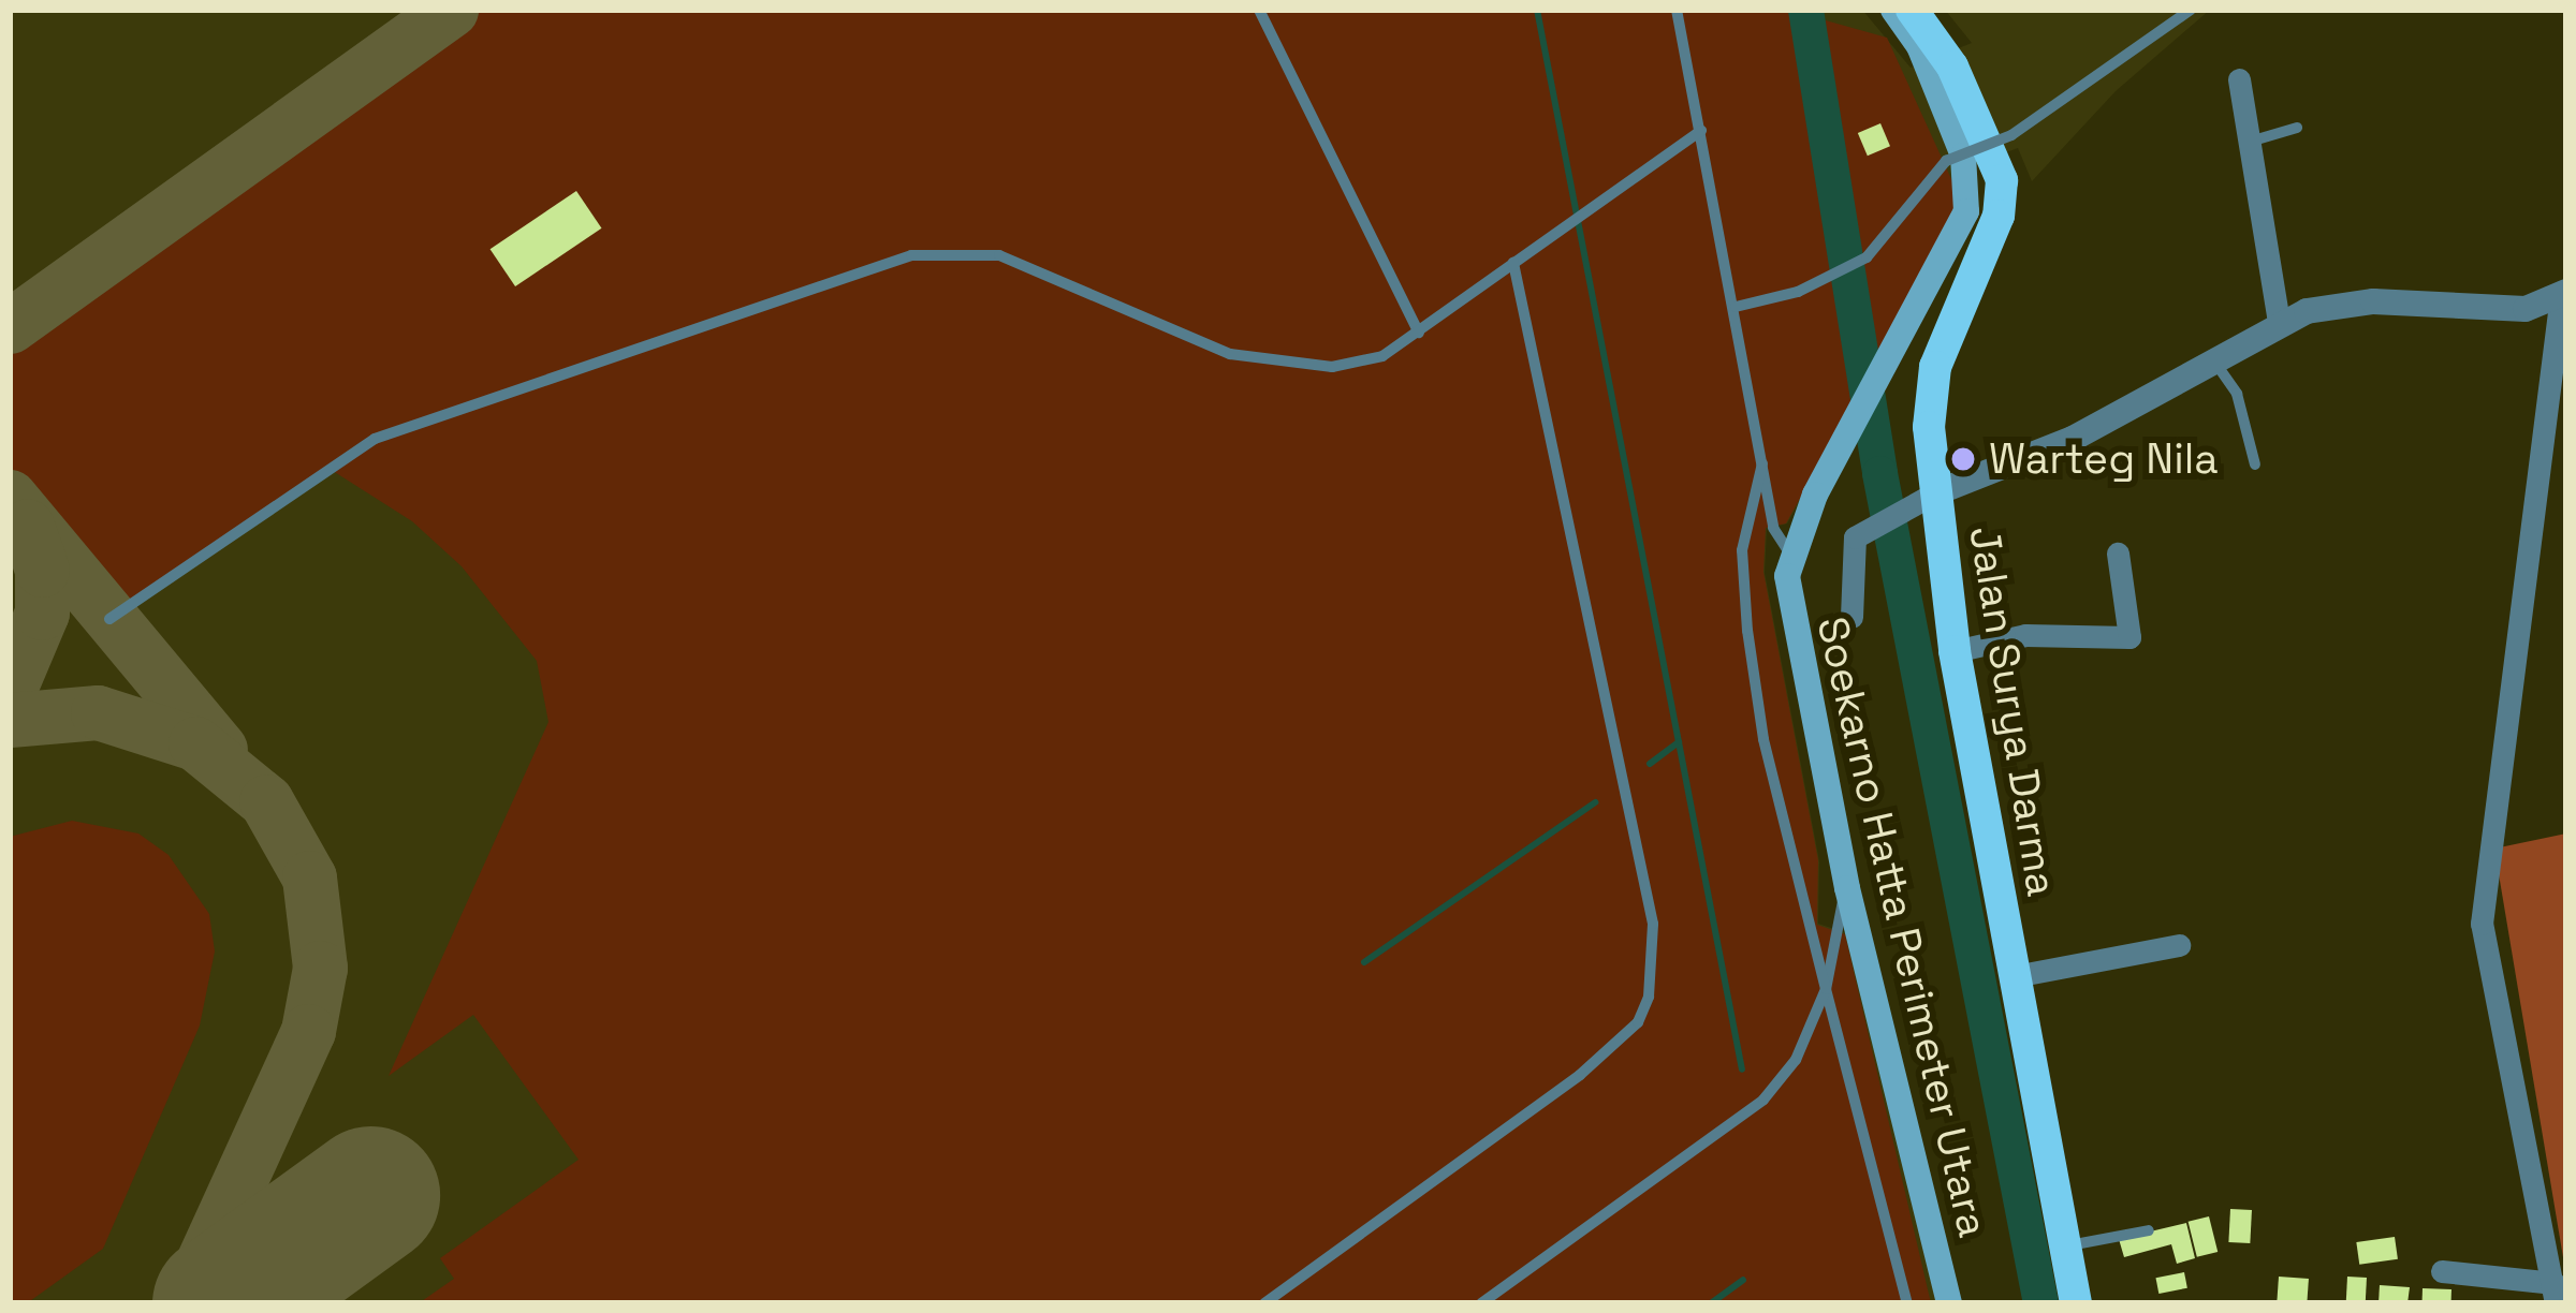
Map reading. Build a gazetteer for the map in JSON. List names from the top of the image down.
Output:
{
  "streets": {
    "main road": ["Jalan Surya Darma", "Soekarno Hatta Perimeter Utara"]
  },
  "places": ["Warteg Nila"]
}
